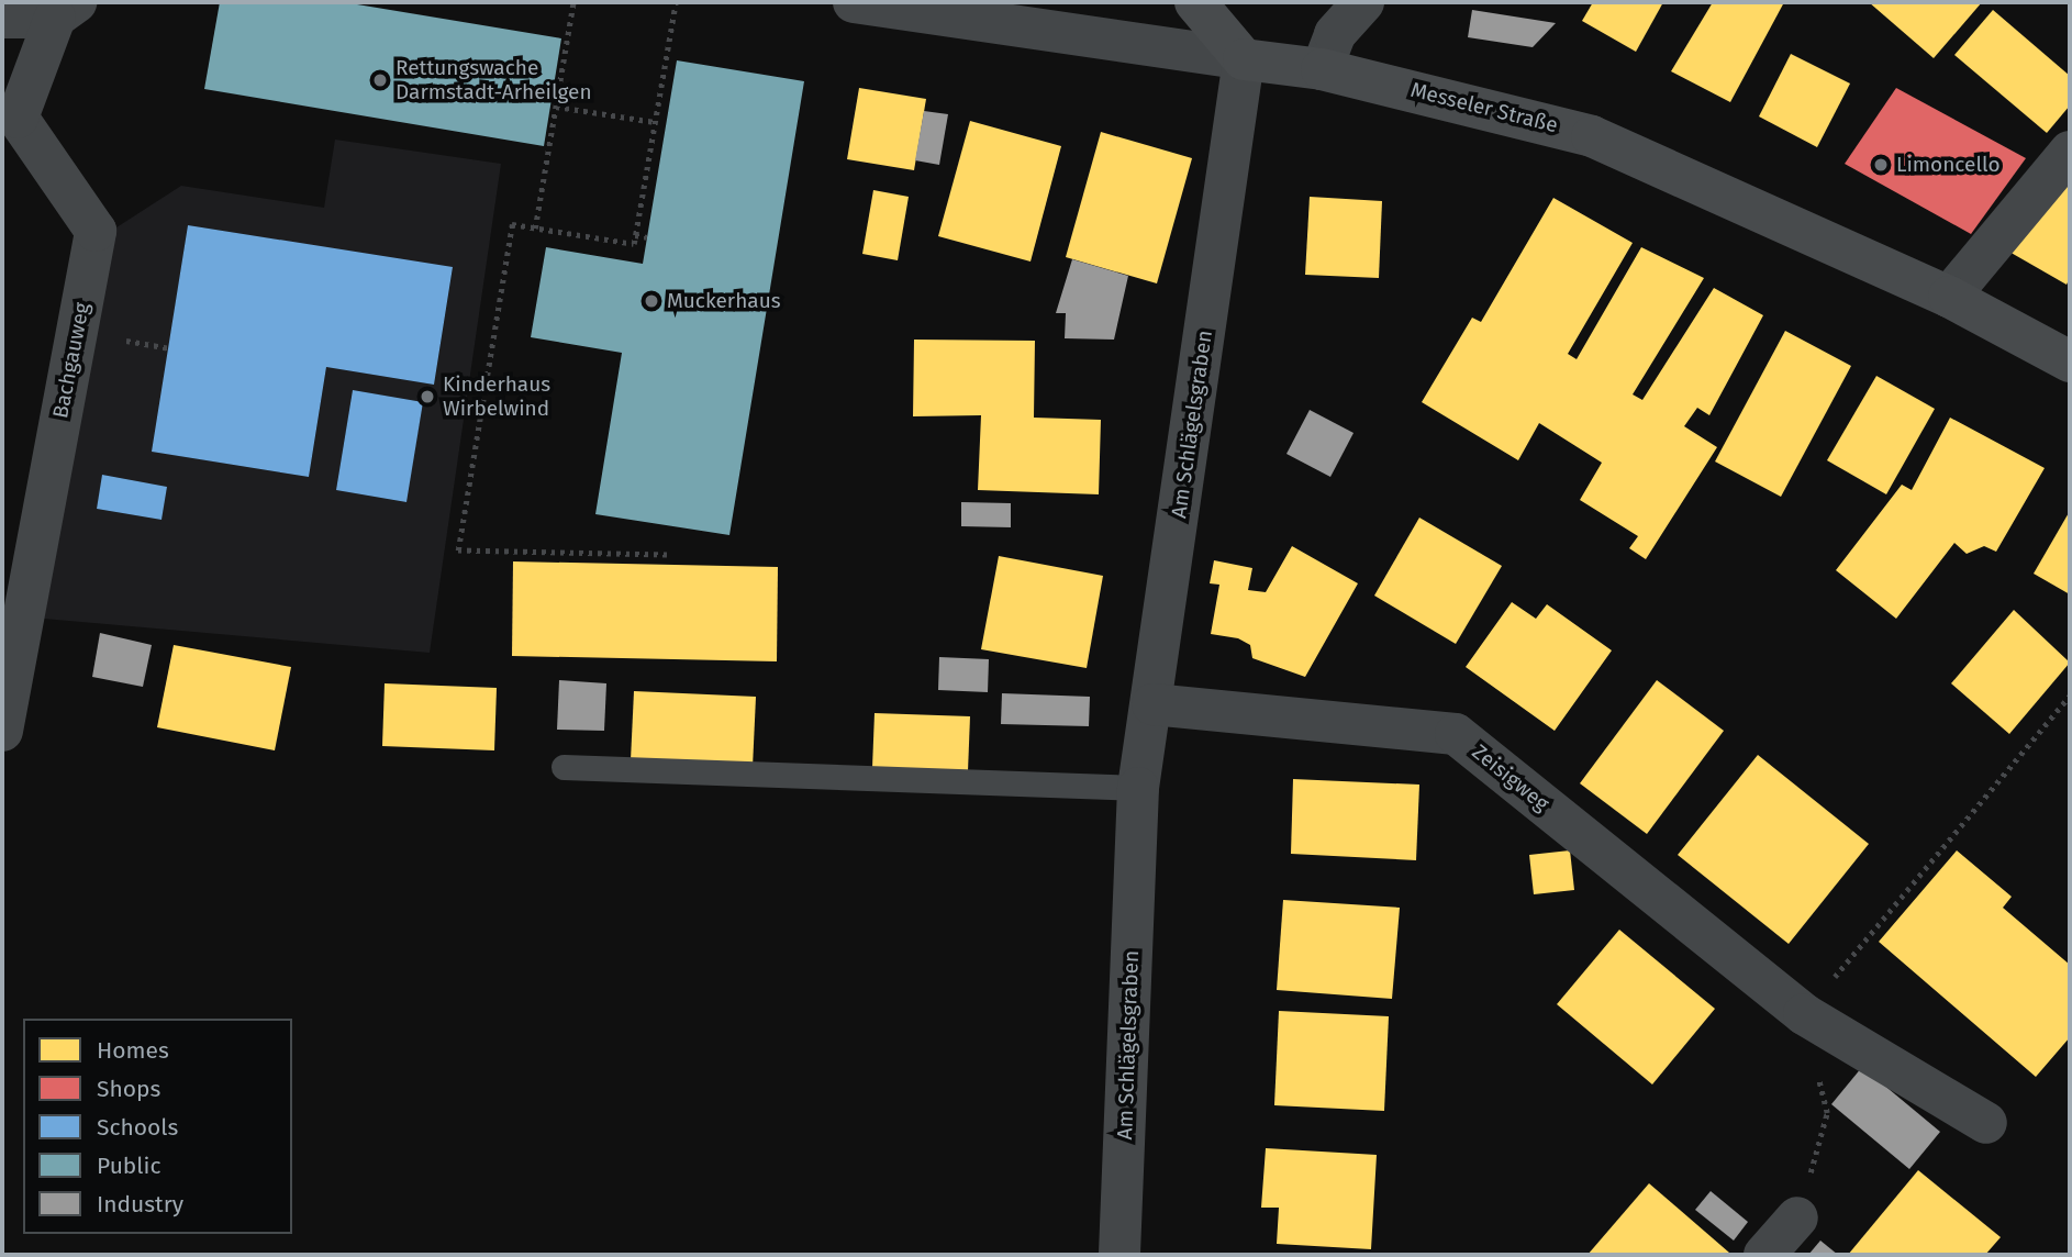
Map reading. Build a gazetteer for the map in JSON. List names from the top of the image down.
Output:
{
  "streets": {
    "street": [
      "Messeler Straße",
      "Bachgauweg",
      "Am Schlägelsgraben",
      "Zeisigweg"
    ]
  },
  "crossings": [
    ["Messeler Straße", "Am Schlägelsgraben"],
    ["Am Schlägelsgraben", "Zeisigweg"]
  ],
  "places": [
    "Rettungswache Darmstadt-Arheilgen",
    "Limoncello",
    "Muckerhaus",
    "Kinderhaus Wirbelwind"
  ],
  "legend": [
    "Homes",
    "Shops",
    "Schools",
    "Public",
    "Industry"
  ]
}
